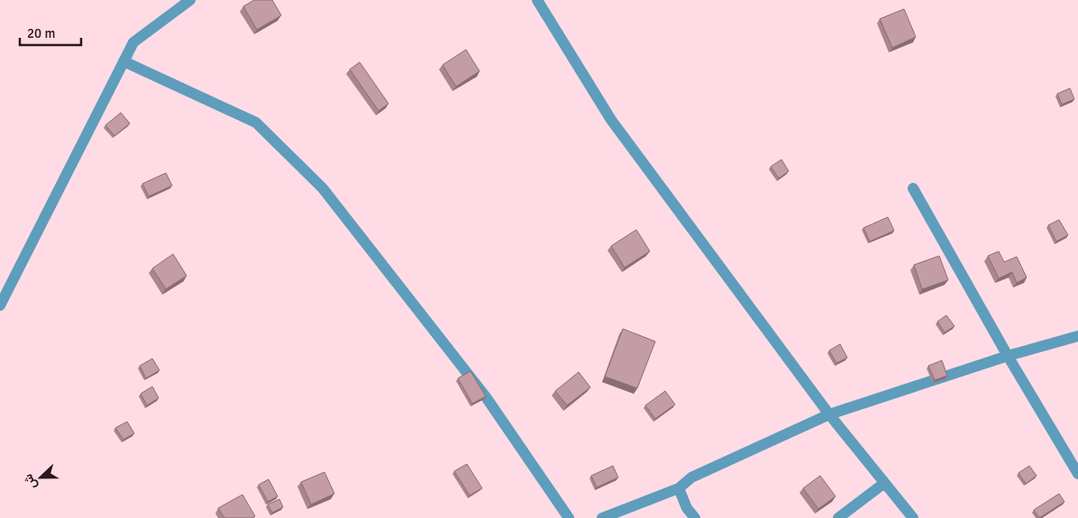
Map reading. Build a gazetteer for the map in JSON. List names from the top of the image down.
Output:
{
  "scale_bar": "20 m",
  "north": "left"
}
